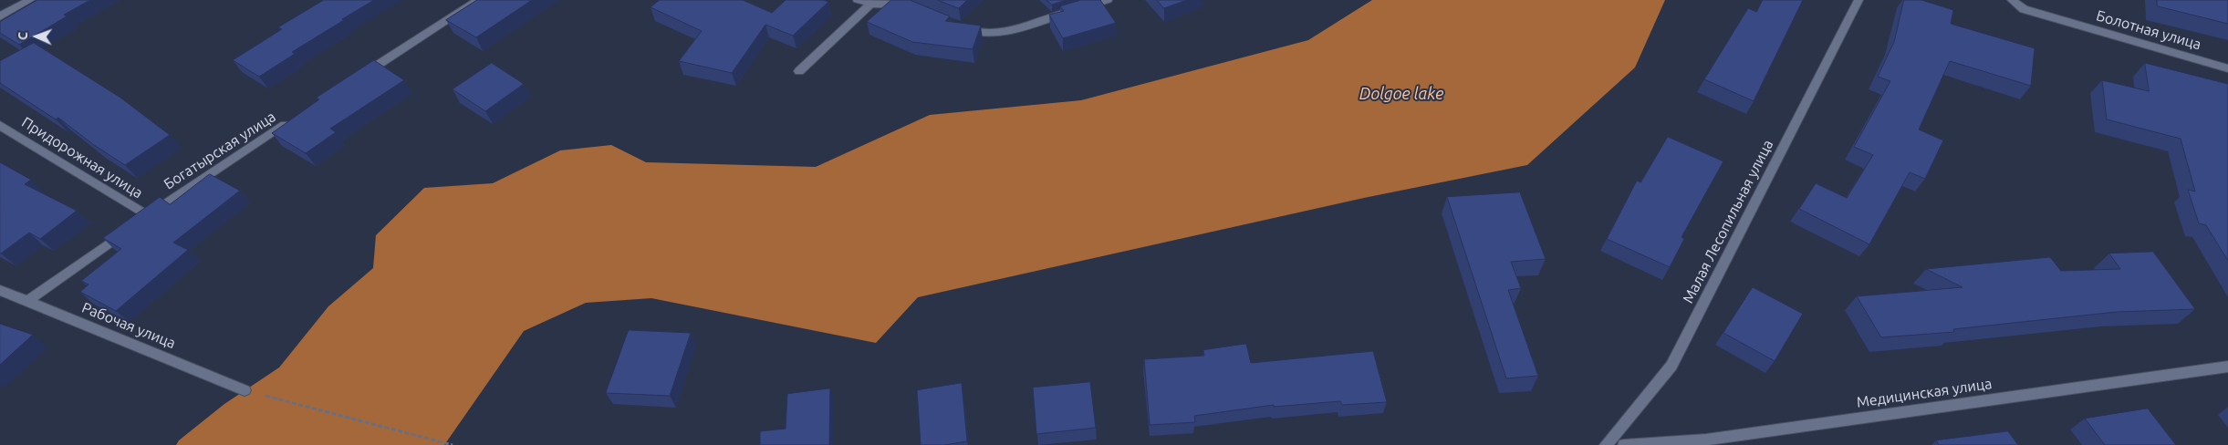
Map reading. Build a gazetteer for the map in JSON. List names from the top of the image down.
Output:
{
  "streets": {
    "street": [
      "Болотная улица",
      "Богатырская улица",
      "Придорожная улица",
      "Малая Лесопильная улица",
      "Рабочая улица",
      "Медицинская улица"
    ]
  },
  "crossings": [
    ["Богатырская улица", "Придорожная улица"]
  ],
  "water": ["Dolgoe lake"],
  "north": "left"
}
